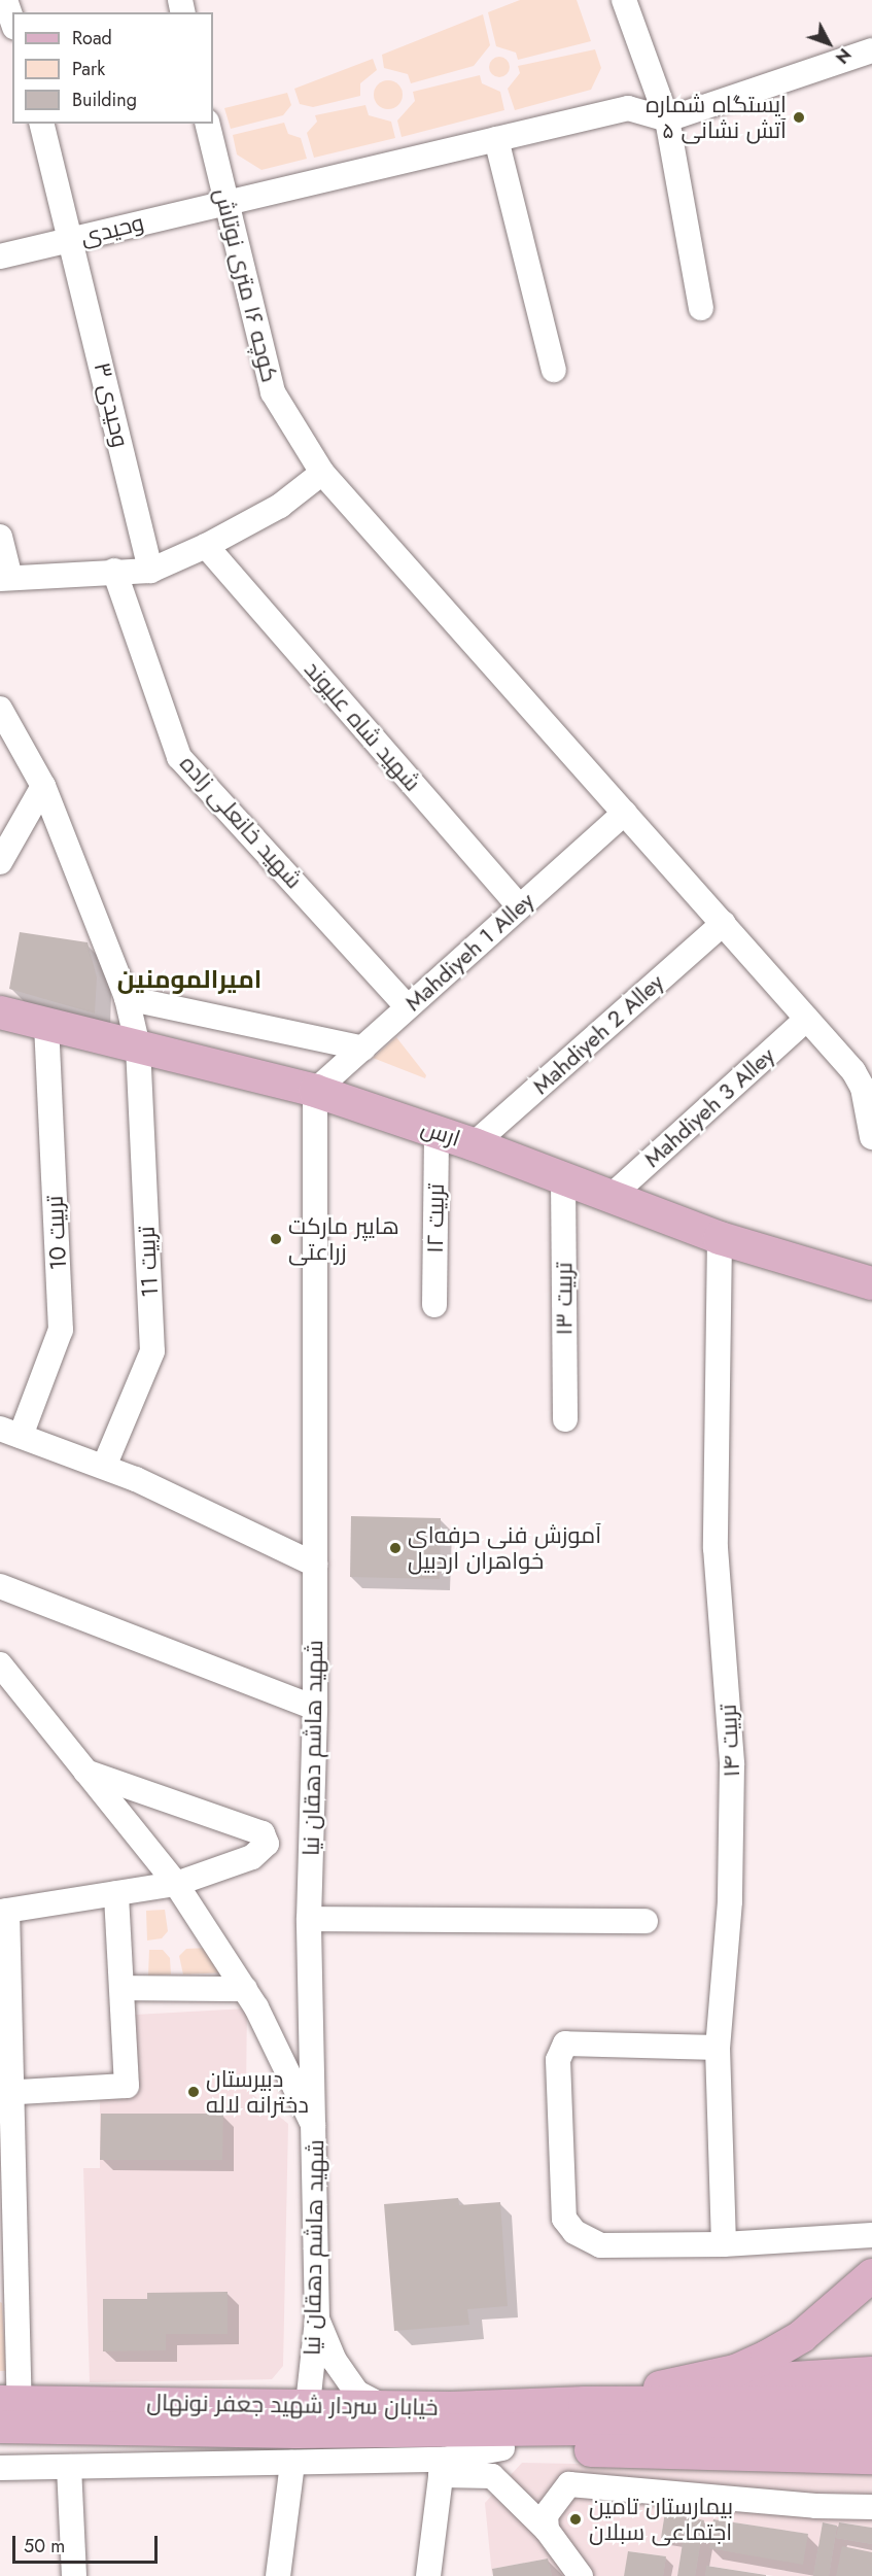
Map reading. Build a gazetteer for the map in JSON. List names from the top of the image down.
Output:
{
  "streets": {
    "main road": ["ارس", "خیابان سردار شهید جعفر نونهال"],
    "street": [
      "وحیدی",
      "کوچه ۱۶ متری نوتاش",
      "وحیدی ۳",
      "شهید شاه علیوند",
      "شهید خانعلی زاده",
      "Mahdiyeh 1 Alley",
      "Mahdiyeh 2 Alley",
      "Mahdiyeh 3 Alley",
      "تربیت ۱۲",
      "تربیت 10",
      "تربیت 11",
      "تربیت ۱۳",
      "تربیت ۱۴",
      "شهید هاشم دهقان نیا"
    ]
  },
  "crossings": [
    ["وحیدی", "کوچه ۱۶ متری نوتاش"],
    ["وحیدی", "وحیدی ۳"],
    ["کوچه ۱۶ متری نوتاش", "Mahdiyeh 1 Alley"],
    ["کوچه ۱۶ متری نوتاش", "Mahdiyeh 2 Alley"],
    ["کوچه ۱۶ متری نوتاش", "Mahdiyeh 3 Alley"],
    ["شهید شاه علیوند", "Mahdiyeh 1 Alley"],
    ["شهید خانعلی زاده", "Mahdiyeh 1 Alley"],
    ["Mahdiyeh 1 Alley", "ارس"],
    ["Mahdiyeh 1 Alley", "شهید هاشم دهقان نیا"],
    ["Mahdiyeh 2 Alley", "ارس"],
    ["Mahdiyeh 3 Alley", "ارس"],
    ["ارس", "تربیت ۱۲"],
    ["ارس", "تربیت 10"],
    ["ارس", "تربیت 11"],
    ["ارس", "تربیت ۱۳"],
    ["ارس", "تربیت ۱۴"],
    ["ارس", "شهید هاشم دهقان نیا"],
    ["شهید هاشم دهقان نیا", "خیابان سردار شهید جعفر نونهال"]
  ],
  "districts": ["امیرالمومنین"],
  "places": [
    "ایستگاه شماره ۵ آتش نشانی",
    "هایپر مارکت زراعتی",
    "آموزش فنی حرفه‌ای خواهران اردبیل",
    "دبیرستان دخترانه لاله",
    "بیمارستان تامین اجتماعی سبلان"
  ],
  "legend": ["Road", "Park", "Building"],
  "scale_bar": "50 m",
  "north": "bottom right"
}
